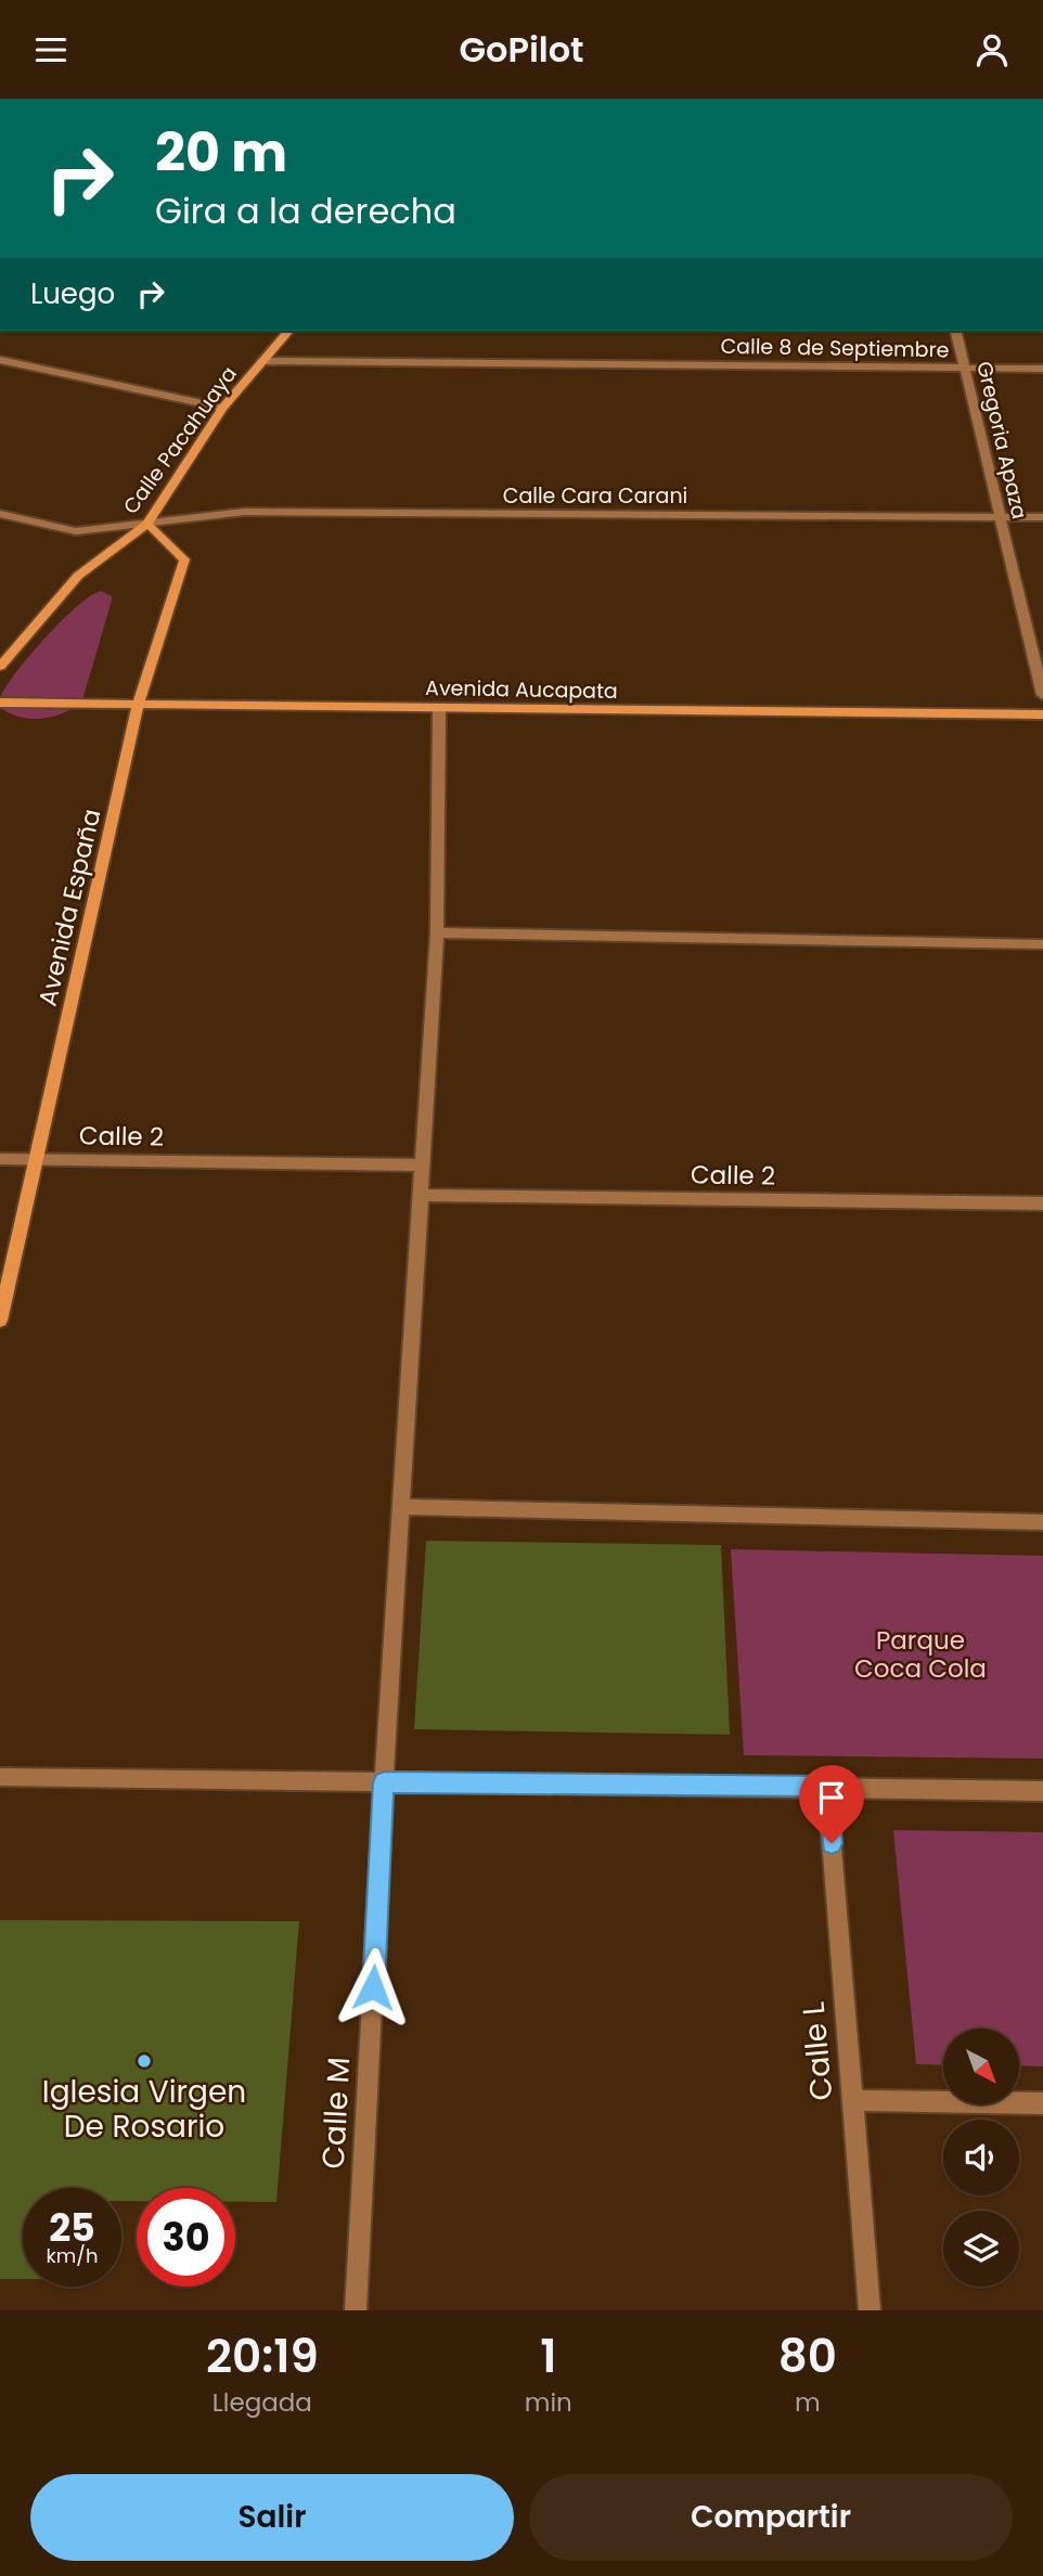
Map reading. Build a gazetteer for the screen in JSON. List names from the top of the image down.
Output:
{
  "streets": {
    "street": [
      "Calle 8 de Septiembre",
      "Calle Pacahuaya",
      "Gregoria Apaza",
      "Calle Cara Carani",
      "Avenida Aucapata",
      "Avenida España",
      "Calle 2",
      "Calle L",
      "Calle M"
    ]
  },
  "crossings": [
    ["Calle 8 de Septiembre", "Calle Pacahuaya"],
    ["Calle 8 de Septiembre", "Gregoria Apaza"],
    ["Calle Pacahuaya", "Calle Cara Carani"],
    ["Calle Pacahuaya", "Avenida España"],
    ["Gregoria Apaza", "Calle Cara Carani"],
    ["Calle Cara Carani", "Avenida España"],
    ["Avenida Aucapata", "Avenida España"],
    ["Avenida Aucapata", "Calle M"],
    ["Avenida España", "Calle 2"],
    ["Calle 2", "Calle M"]
  ],
  "parks": ["Parque Coca Cola"],
  "places": ["Iglesia Virgen De Rosario"],
  "north": "bottom right",
  "page": {
    "header": "GoPilot",
    "turn": ["20 m", "Gira a la derecha"],
    "then": "Luego",
    "speed": "25 km/h",
    "limit": "30",
    "eta": [
      "20:19",
      "Llegada",
      "1",
      "min",
      "80",
      "m"
    ],
    "buttons": ["Salir", "Compartir"]
  }
}
